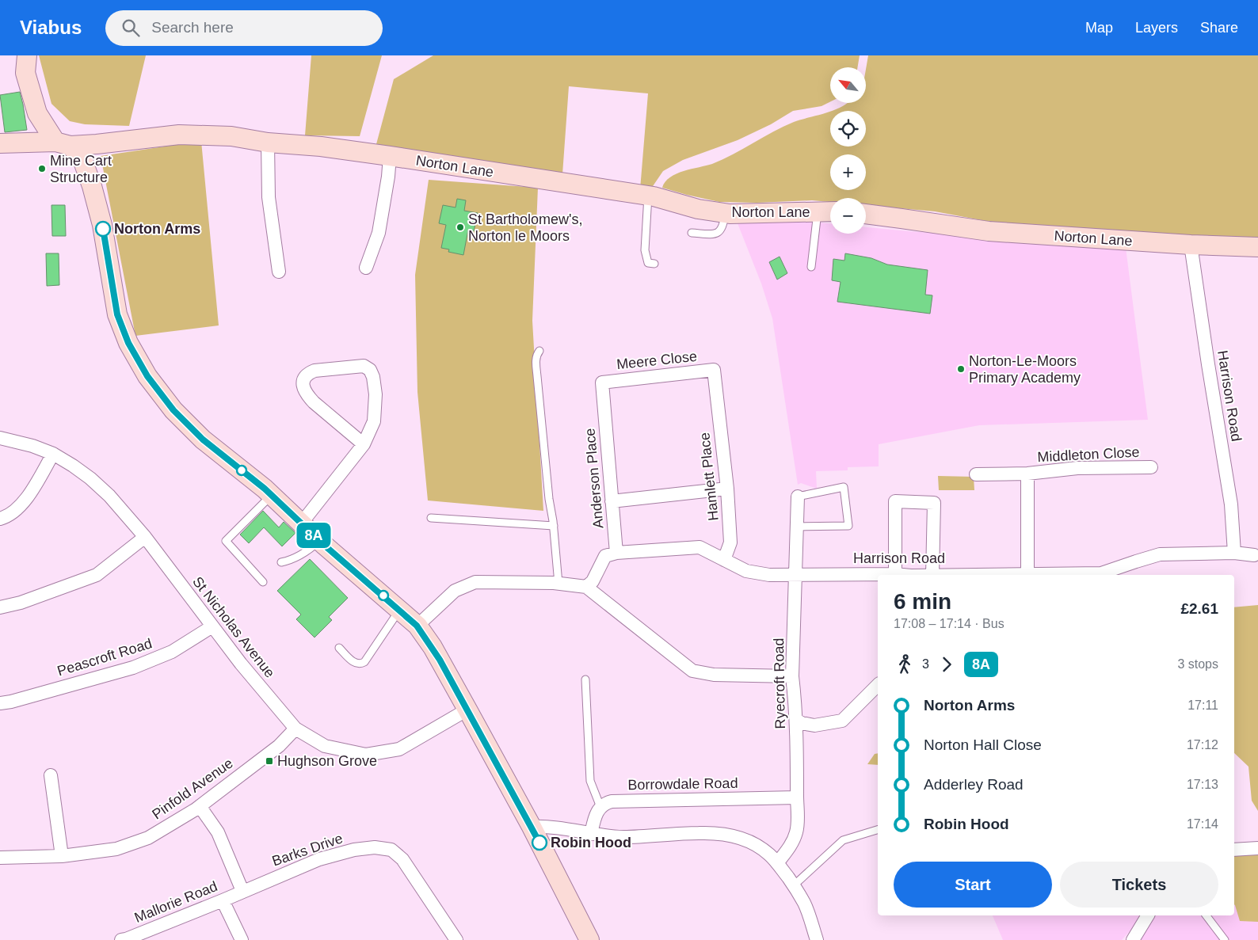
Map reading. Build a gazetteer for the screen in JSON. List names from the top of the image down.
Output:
{
  "streets": {
    "street": [
      "Norton Lane",
      "Meere Close",
      "Harrison Road",
      "Middleton Close",
      "Hamlett Place",
      "Anderson Place",
      "St Nicholas Avenue",
      "Peascroft Road",
      "Ryecroft Road",
      "Borrowdale Road",
      "Pinfold Avenue",
      "Barks Drive",
      "Mallorie Road"
    ]
  },
  "crossings": [
    ["Norton Lane", "Harrison Road"],
    ["Meere Close", "Hamlett Place"],
    ["Meere Close", "Anderson Place"],
    ["Harrison Road", "Hamlett Place"],
    ["Harrison Road", "Anderson Place"],
    ["Harrison Road", "Ryecroft Road"],
    ["St Nicholas Avenue", "Peascroft Road"],
    ["St Nicholas Avenue", "Pinfold Avenue"],
    ["Ryecroft Road", "Borrowdale Road"],
    ["Barks Drive", "Mallorie Road"]
  ],
  "places": {
    "other": [
      "Mine Cart Structure",
      "St Bartholomew's, Norton le Moors",
      "Norton Arms",
      "Norton-Le-Moors Primary Academy",
      "Robin Hood"
    ],
    "transit": ["Hughson Grove"]
  },
  "lines": ["bus line 8A"],
  "north": "top left",
  "page": {
    "header": "Viabus",
    "search": "Search here",
    "nav": ["Map", "Layers", "Share"],
    "on_map": "8A",
    "map_buttons": ["+", "−"],
    "heading": ["6 min", "17:08 – 17:14 · Bus", "£2.61"],
    "legs": ["3", "8A", "3 stops"],
    "list": [
      {
        "name": "Norton Arms",
        "value": "17:11"
      },
      {
        "name": "Norton Hall Close",
        "value": "17:12"
      },
      {
        "name": "Adderley Road",
        "value": "17:13"
      },
      {
        "name": "Robin Hood",
        "value": "17:14"
      }
    ],
    "buttons": ["Start", "Tickets"]
  }
}
